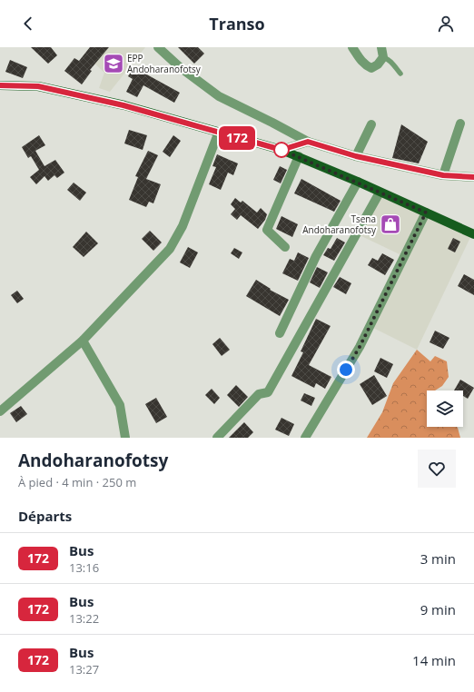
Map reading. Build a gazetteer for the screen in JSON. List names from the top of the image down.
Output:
{
  "places": {
    "school or university": ["EPP Andoharanofotsy"],
    "shop": ["Tsena Andoharanofotsy"]
  },
  "lines": ["bus line 172"],
  "page": {
    "header": "Transo",
    "on_map": "172",
    "heading": [
      ["Andoharanofotsy", "À pied · 4 min · 250 m"],
      "Départs"
    ],
    "list": [
      {
        "mark": "172",
        "name": "Bus",
        "note": "13:16",
        "value": "3 min"
      },
      {
        "mark": "172",
        "name": "Bus",
        "note": "13:22",
        "value": "9 min"
      },
      {
        "mark": "172",
        "name": "Bus",
        "note": "13:27",
        "value": "14 min"
      }
    ]
  }
}
